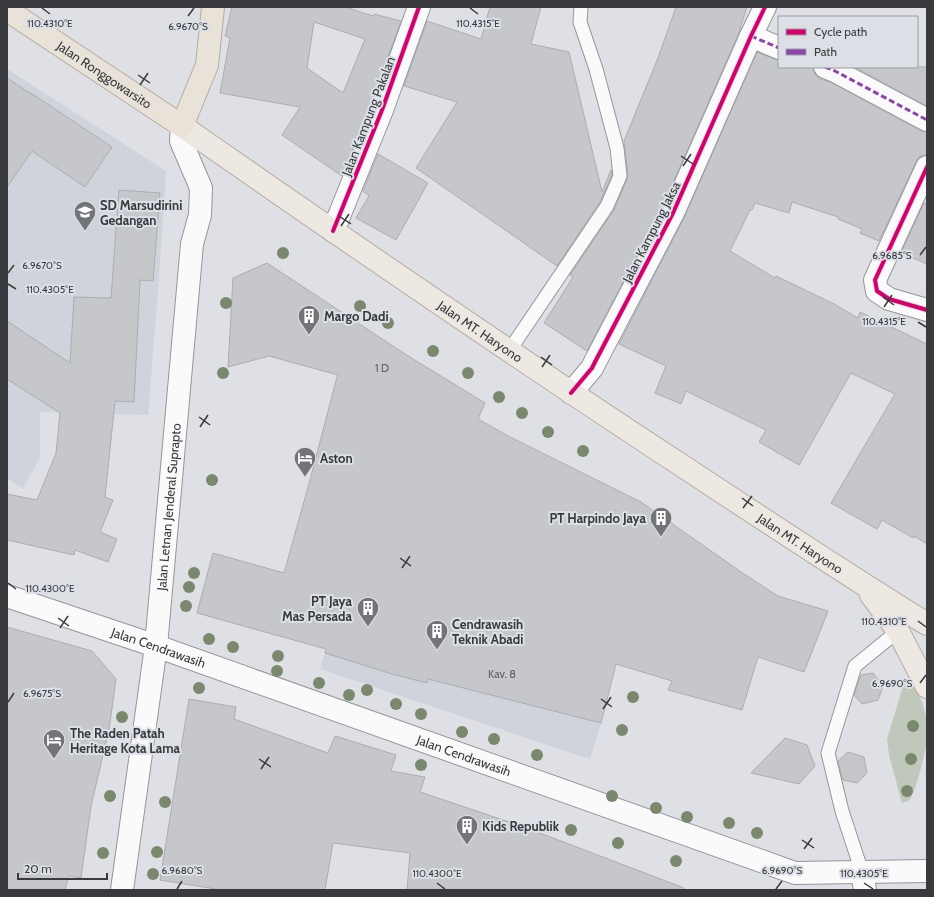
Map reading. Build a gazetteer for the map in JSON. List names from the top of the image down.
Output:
{
  "streets": {
    "highway": ["Jalan Ronggowarsito"],
    "main road": [
      "Jalan Kampung Pakalan",
      "Jalan Kampung Jaksa",
      "Jalan MT. Haryono",
      "Jalan Letnan Jenderal Suprapto",
      "Jalan Cendrawasih"
    ]
  },
  "crossings": [
    ["Jalan Ronggowarsito", "Jalan MT. Haryono"],
    ["Jalan Ronggowarsito", "Jalan Letnan Jenderal Suprapto"],
    ["Jalan Kampung Pakalan", "Jalan MT. Haryono"],
    ["Jalan Kampung Jaksa", "Jalan MT. Haryono"],
    ["Jalan MT. Haryono", "Jalan Letnan Jenderal Suprapto"],
    ["Jalan Letnan Jenderal Suprapto", "Jalan Cendrawasih"]
  ],
  "places": {
    "school or university": ["SD Marsudirini Gedangan"],
    "building": [
      "Margo Dadi",
      "PT Harpindo Jaya",
      "PT Jaya Mas Persada",
      "Cendrawasih Teknik Abadi",
      "Kids Republik"
    ],
    "hotel": ["Aston", "The Raden Patah Heritage Kota Lama"]
  },
  "house_numbers": ["1 D", "Kav. 8"],
  "legend": ["Cycle path", "Path"],
  "scale_bar": "20 m",
  "coordinates": [
    "110.4315°E",
    "110.4310°E",
    "6.9670°S",
    "6.9685°S",
    "110.4305°E",
    "110.4300°E",
    "6.9690°S",
    "6.9675°S",
    "6.9680°S"
  ]
}
